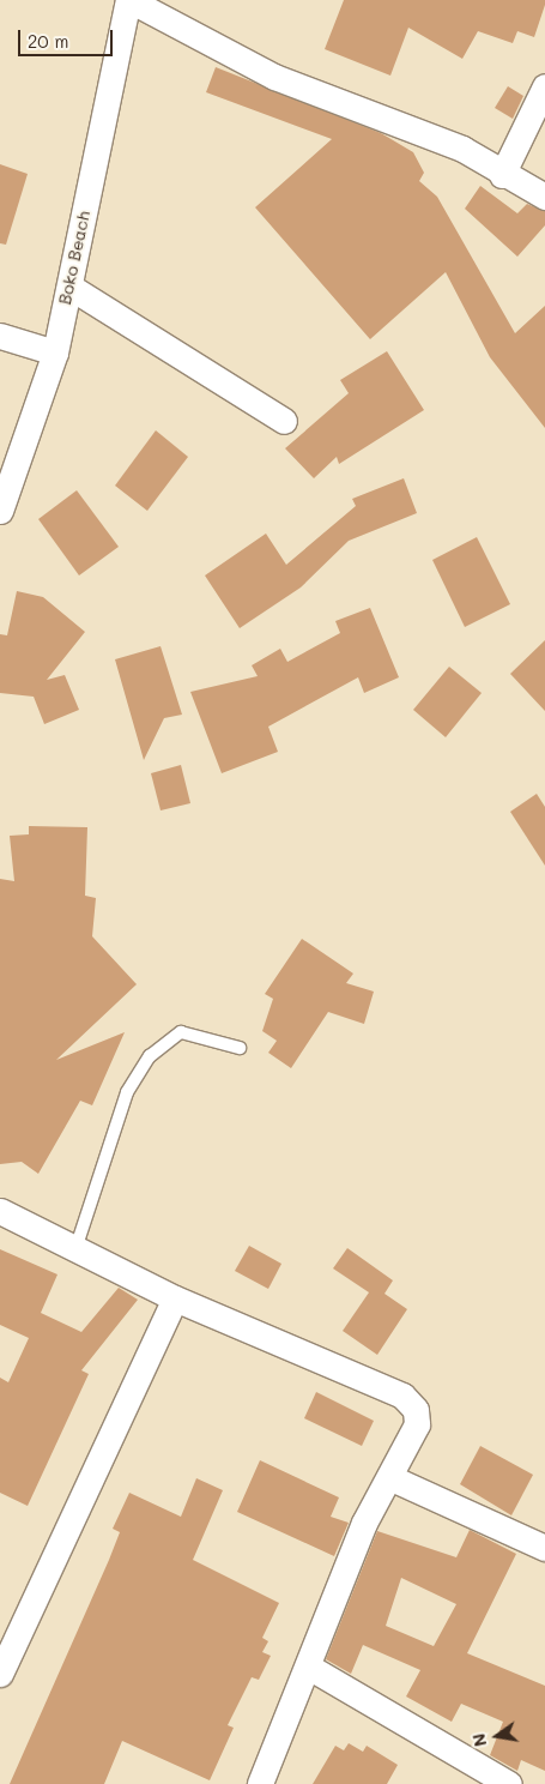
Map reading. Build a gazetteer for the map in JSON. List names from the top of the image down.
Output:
{
  "streets": {
    "street": ["Boko Beach"]
  },
  "scale_bar": "20 m",
  "north": "left"
}
